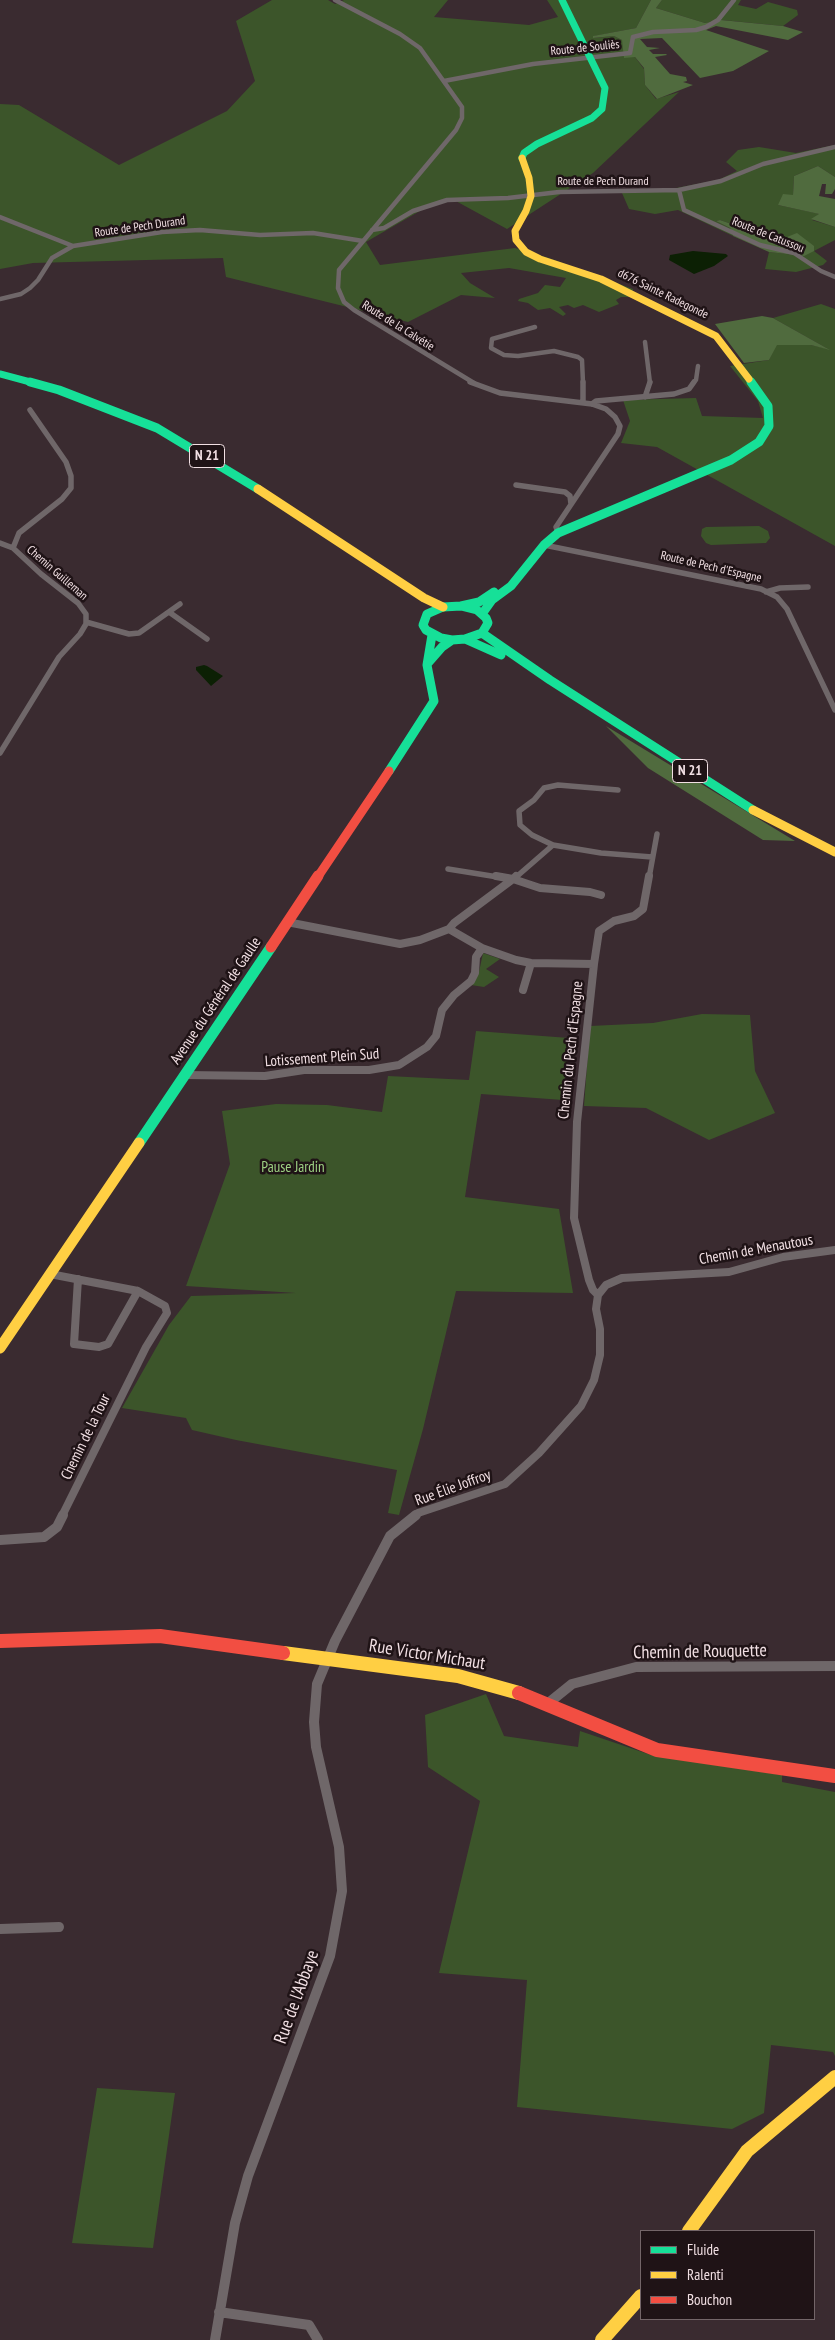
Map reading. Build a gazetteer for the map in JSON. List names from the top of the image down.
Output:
{
  "streets": {
    "main road": [
      "d676 Sainte Radegonde",
      "N 21",
      "Avenue du Général de Gaulle",
      "Rue Victor Michaut"
    ],
    "street": [
      "Route de Souliès",
      "Route de Pech Durand",
      "Route de Catussou",
      "Route de la Calvétie",
      "Route de Pech d'Espagne",
      "Chemin Guilleman",
      "Chemin du Pech d'Espagne",
      "Lotissement Plein Sud",
      "Chemin de Menautous",
      "Chemin de la Tour",
      "Rue Élie Joffroy",
      "Chemin de Rouquette",
      "Rue de l'Abbaye"
    ]
  },
  "crossings": [
    ["Route de Souliès", "Route de la Calvétie"],
    ["Route de Pech Durand", "Route de Catussou"],
    ["Route de Pech Durand", "d676 Sainte Radegonde"],
    ["Route de Pech Durand", "Route de la Calvétie"],
    ["d676 Sainte Radegonde", "Route de la Calvétie"],
    ["d676 Sainte Radegonde", "Route de Pech d'Espagne"],
    ["Avenue du Général de Gaulle", "Lotissement Plein Sud"],
    ["Chemin du Pech d'Espagne", "Chemin de Menautous"],
    ["Chemin du Pech d'Espagne", "Rue Élie Joffroy"],
    ["Chemin de Menautous", "Rue Élie Joffroy"],
    ["Rue Élie Joffroy", "Rue Victor Michaut"],
    ["Rue Élie Joffroy", "Rue de l'Abbaye"],
    ["Chemin de Rouquette", "Rue Victor Michaut"],
    ["Rue Victor Michaut", "Rue de l'Abbaye"]
  ],
  "parks": ["Pause Jardin"],
  "legend": ["Fluide", "Ralenti", "Bouchon"]
}
